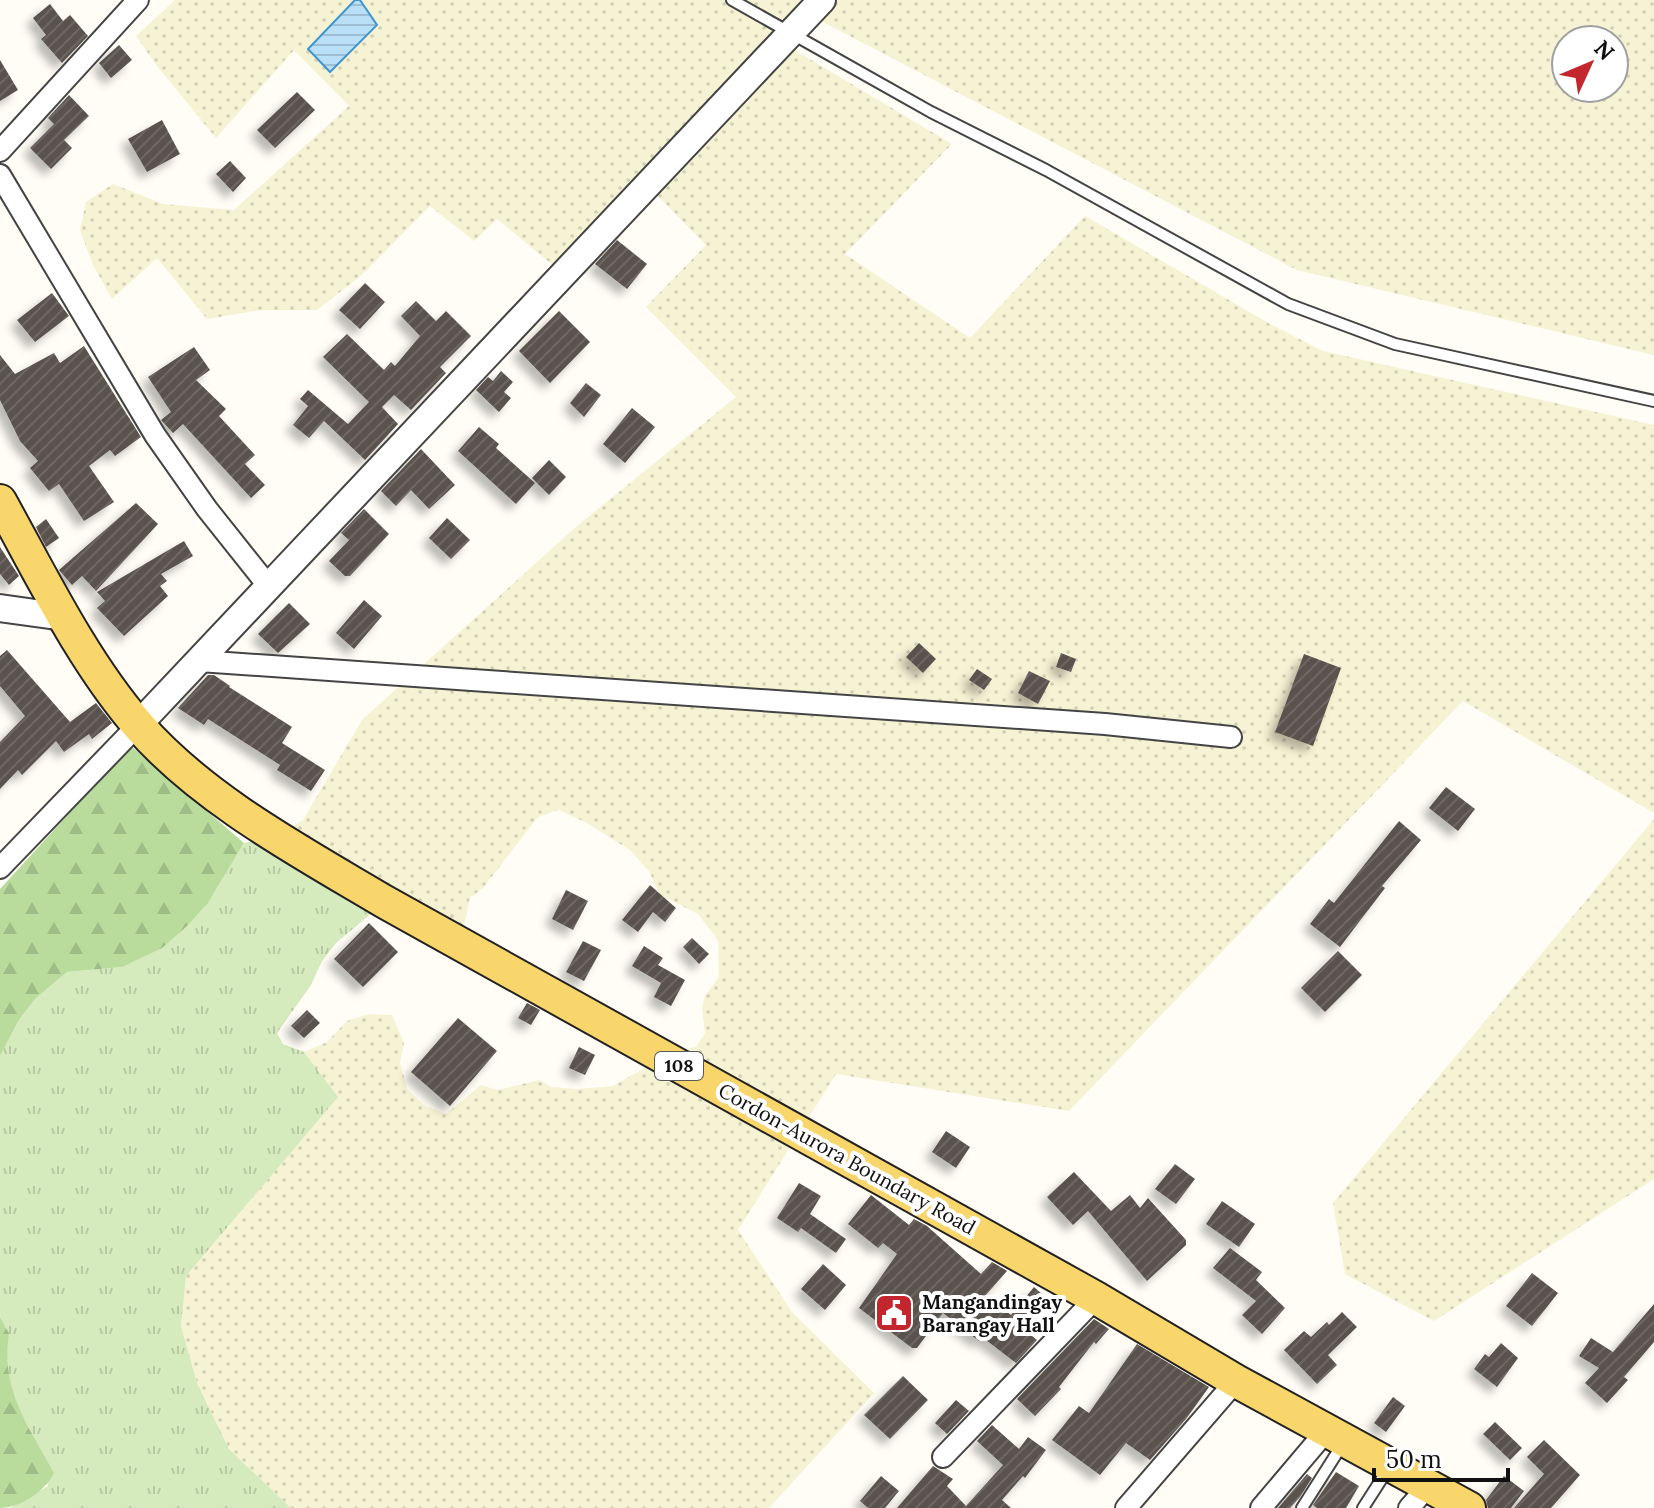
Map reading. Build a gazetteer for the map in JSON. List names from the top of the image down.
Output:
{
  "streets": {
    "main road": ["108", "Cordon-Aurora Boundary Road"]
  },
  "places": {
    "public building": ["Mangandingay Barangay Hall"]
  },
  "scale_bar": "50 m",
  "north": "top right"
}
